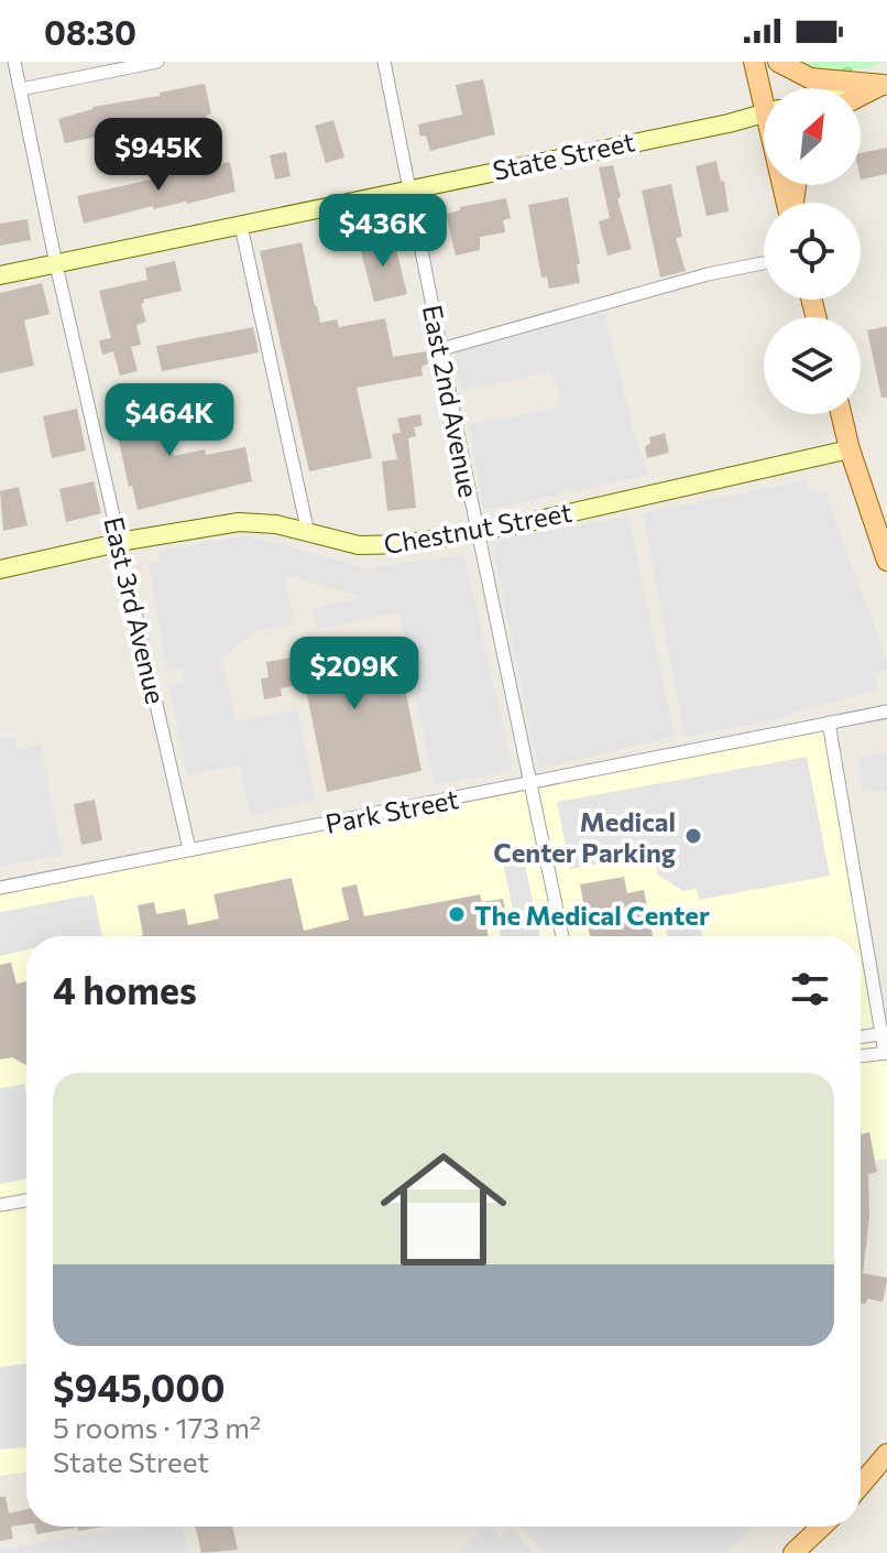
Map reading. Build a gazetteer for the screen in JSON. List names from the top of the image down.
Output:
{
  "streets": {
    "street": [
      "State Street",
      "East 2nd Avenue",
      "Chestnut Street",
      "East 3rd Avenue",
      "Park Street"
    ]
  },
  "crossings": [
    ["State Street", "East 2nd Avenue"],
    ["State Street", "East 3rd Avenue"],
    ["East 2nd Avenue", "Chestnut Street"],
    ["East 2nd Avenue", "Park Street"],
    ["Chestnut Street", "East 3rd Avenue"],
    ["East 3rd Avenue", "Park Street"]
  ],
  "places": ["Medical Center Parking", "The Medical Center"],
  "north": "top right",
  "page": {
    "status": "08:30",
    "price": [
      "$945K",
      "$436K",
      "$464K",
      "$209K"
    ],
    "heading": "4 homes",
    "list": [
      {
        "name": "$945,000",
        "note": "5 rooms · 173 m² · State Street"
      }
    ]
  }
}
